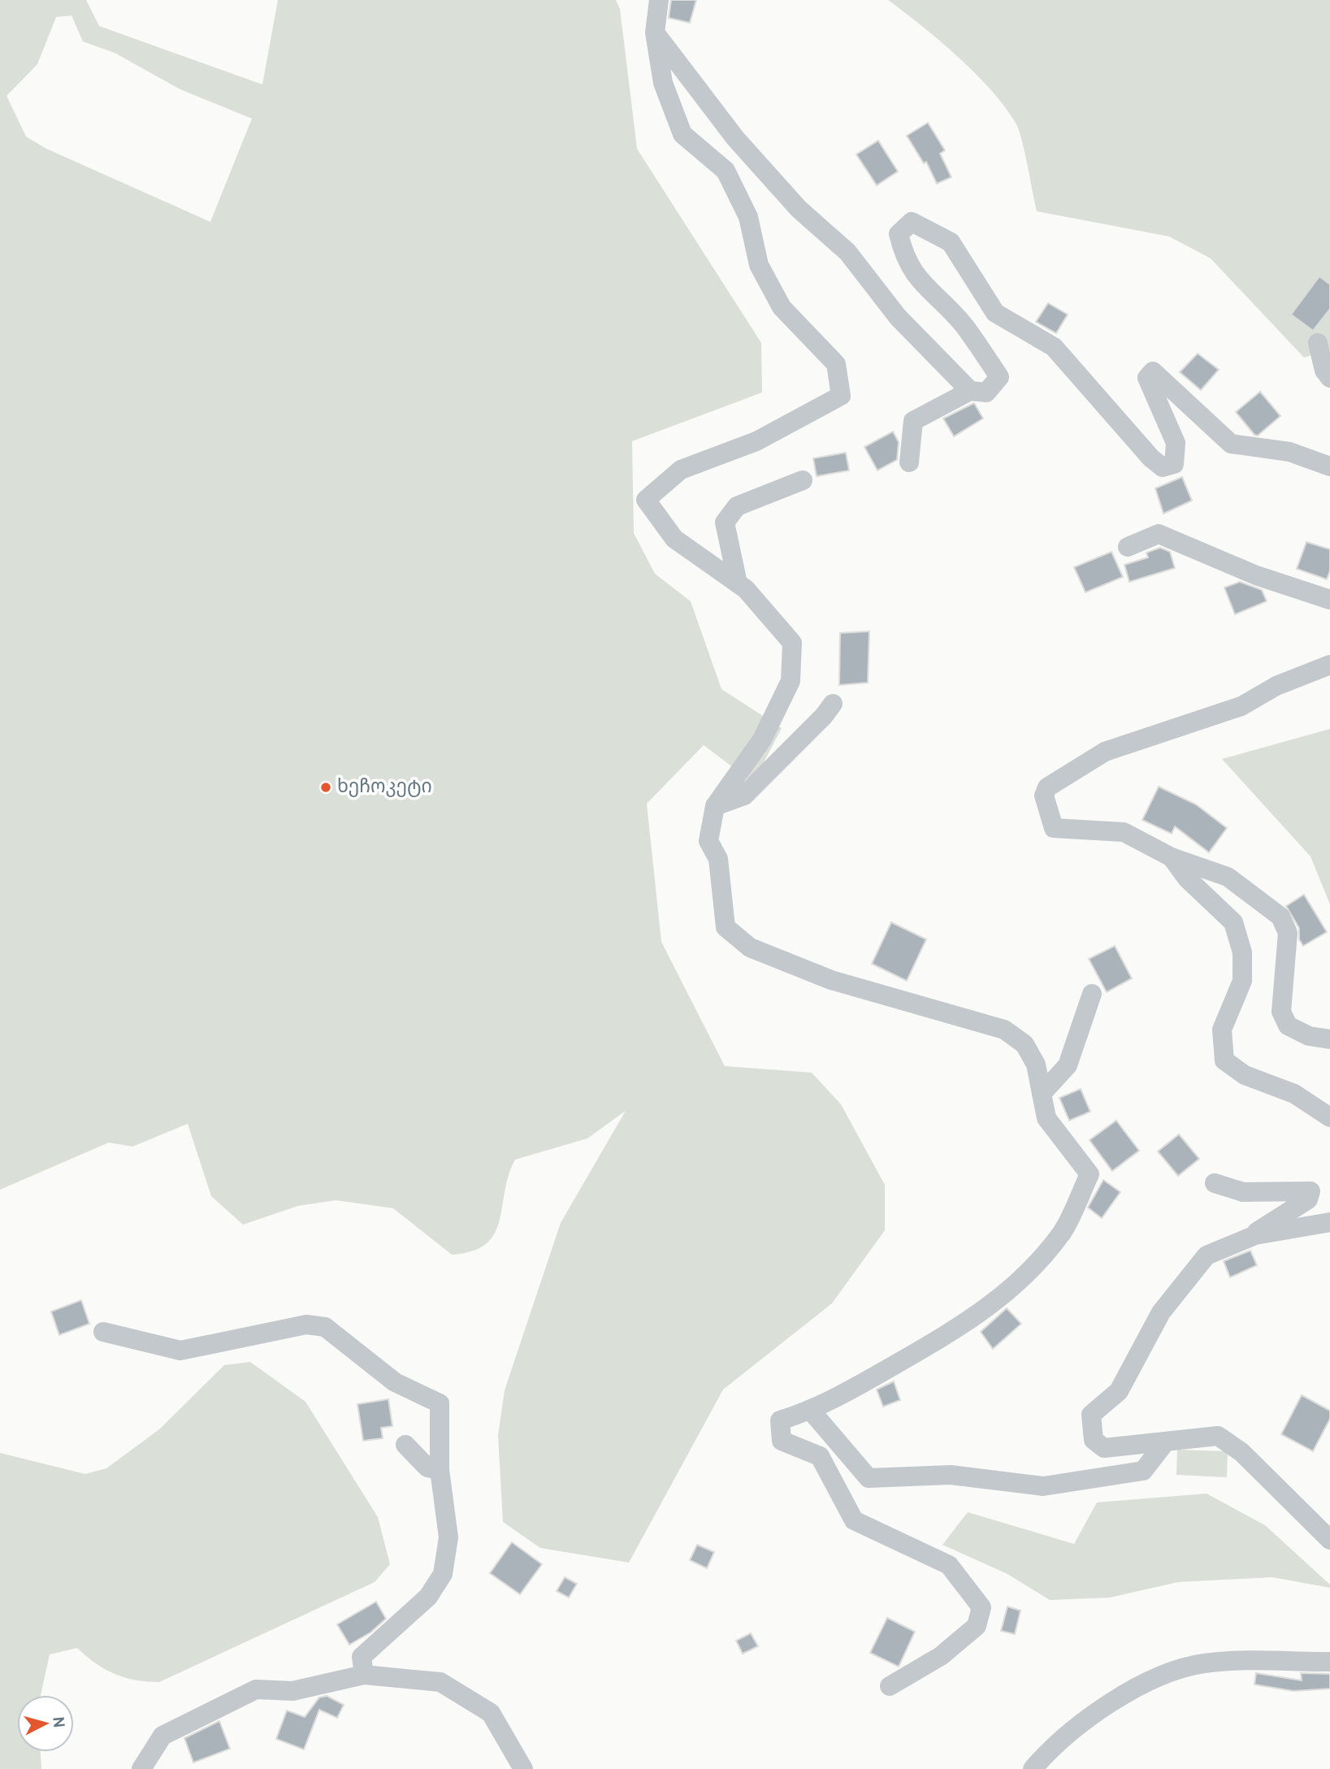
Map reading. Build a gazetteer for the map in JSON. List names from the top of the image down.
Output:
{
  "places": ["ხეჩოკეტი"],
  "north": "right"
}
